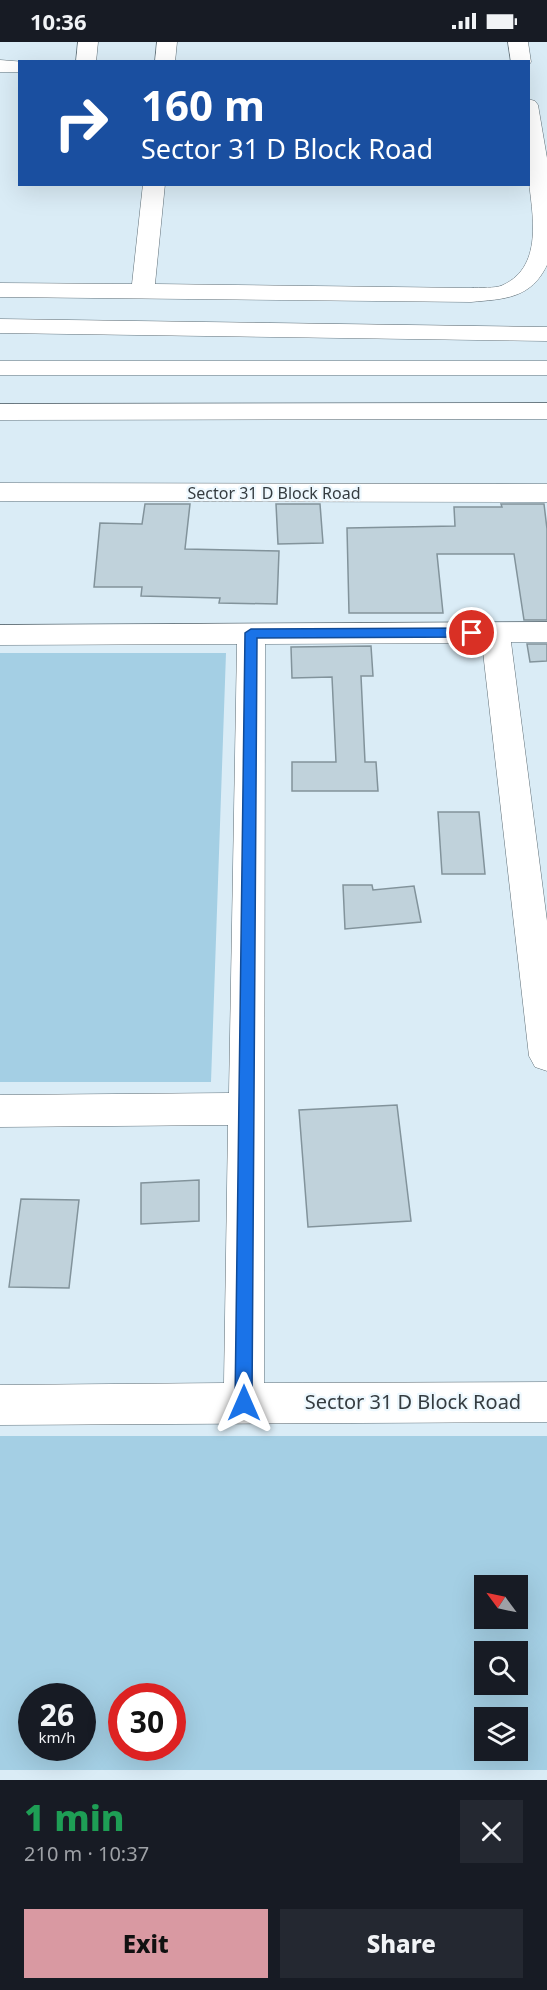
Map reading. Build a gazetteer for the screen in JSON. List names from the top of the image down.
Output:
{
  "streets": {
    "street": ["Sector 31 D Block Road"]
  },
  "north": "top left",
  "page": {
    "status": "10:36",
    "turn": ["160 m", "Sector 31 D Block Road"],
    "speed": "26 km/h",
    "limit": "30",
    "heading": ["1 min", "210 m · 10:37"],
    "buttons": ["Exit", "Share"]
  }
}
